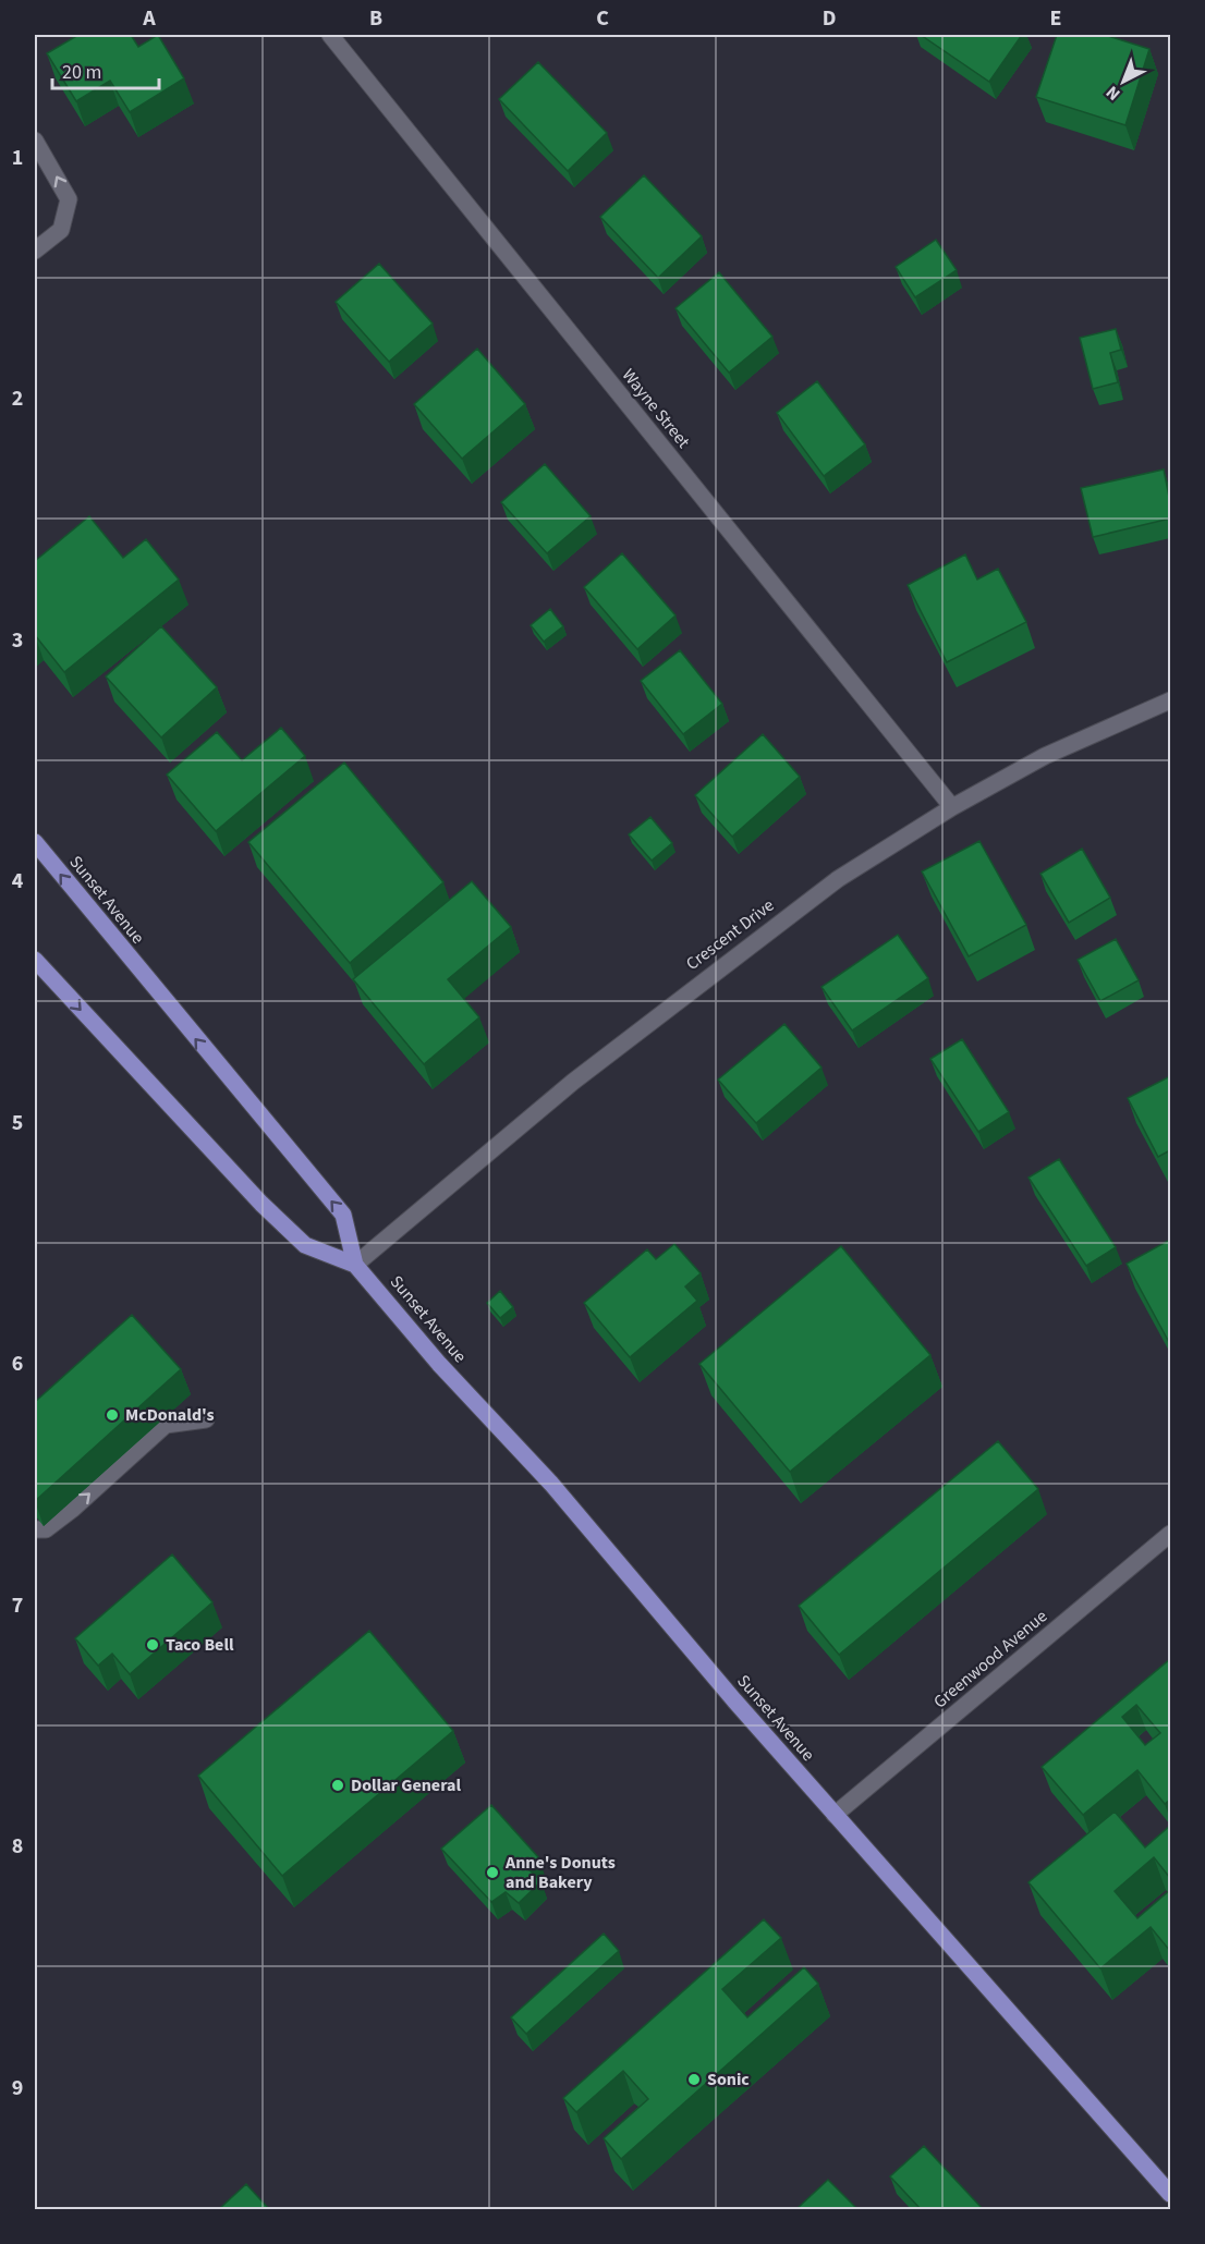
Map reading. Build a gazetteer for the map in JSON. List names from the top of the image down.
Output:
{
  "streets": {
    "main road": ["Sunset Avenue"],
    "street": ["Wayne Street", "Crescent Drive", "Greenwood Avenue"]
  },
  "crossings": [
    ["Wayne Street", "Crescent Drive"],
    ["Sunset Avenue", "Crescent Drive"],
    ["Sunset Avenue", "Greenwood Avenue"]
  ],
  "places": [
    "McDonald's",
    "Taco Bell",
    "Dollar General",
    "Anne's Donuts and Bakery",
    "Sonic"
  ],
  "scale_bar": "20 m",
  "north": "bottom left",
  "grid": {
    "columns": [
      "A",
      "B",
      "C",
      "D",
      "E"
    ],
    "rows": [
      "1",
      "2",
      "3",
      "4",
      "5",
      "6",
      "7",
      "8",
      "9"
    ]
  }
}
